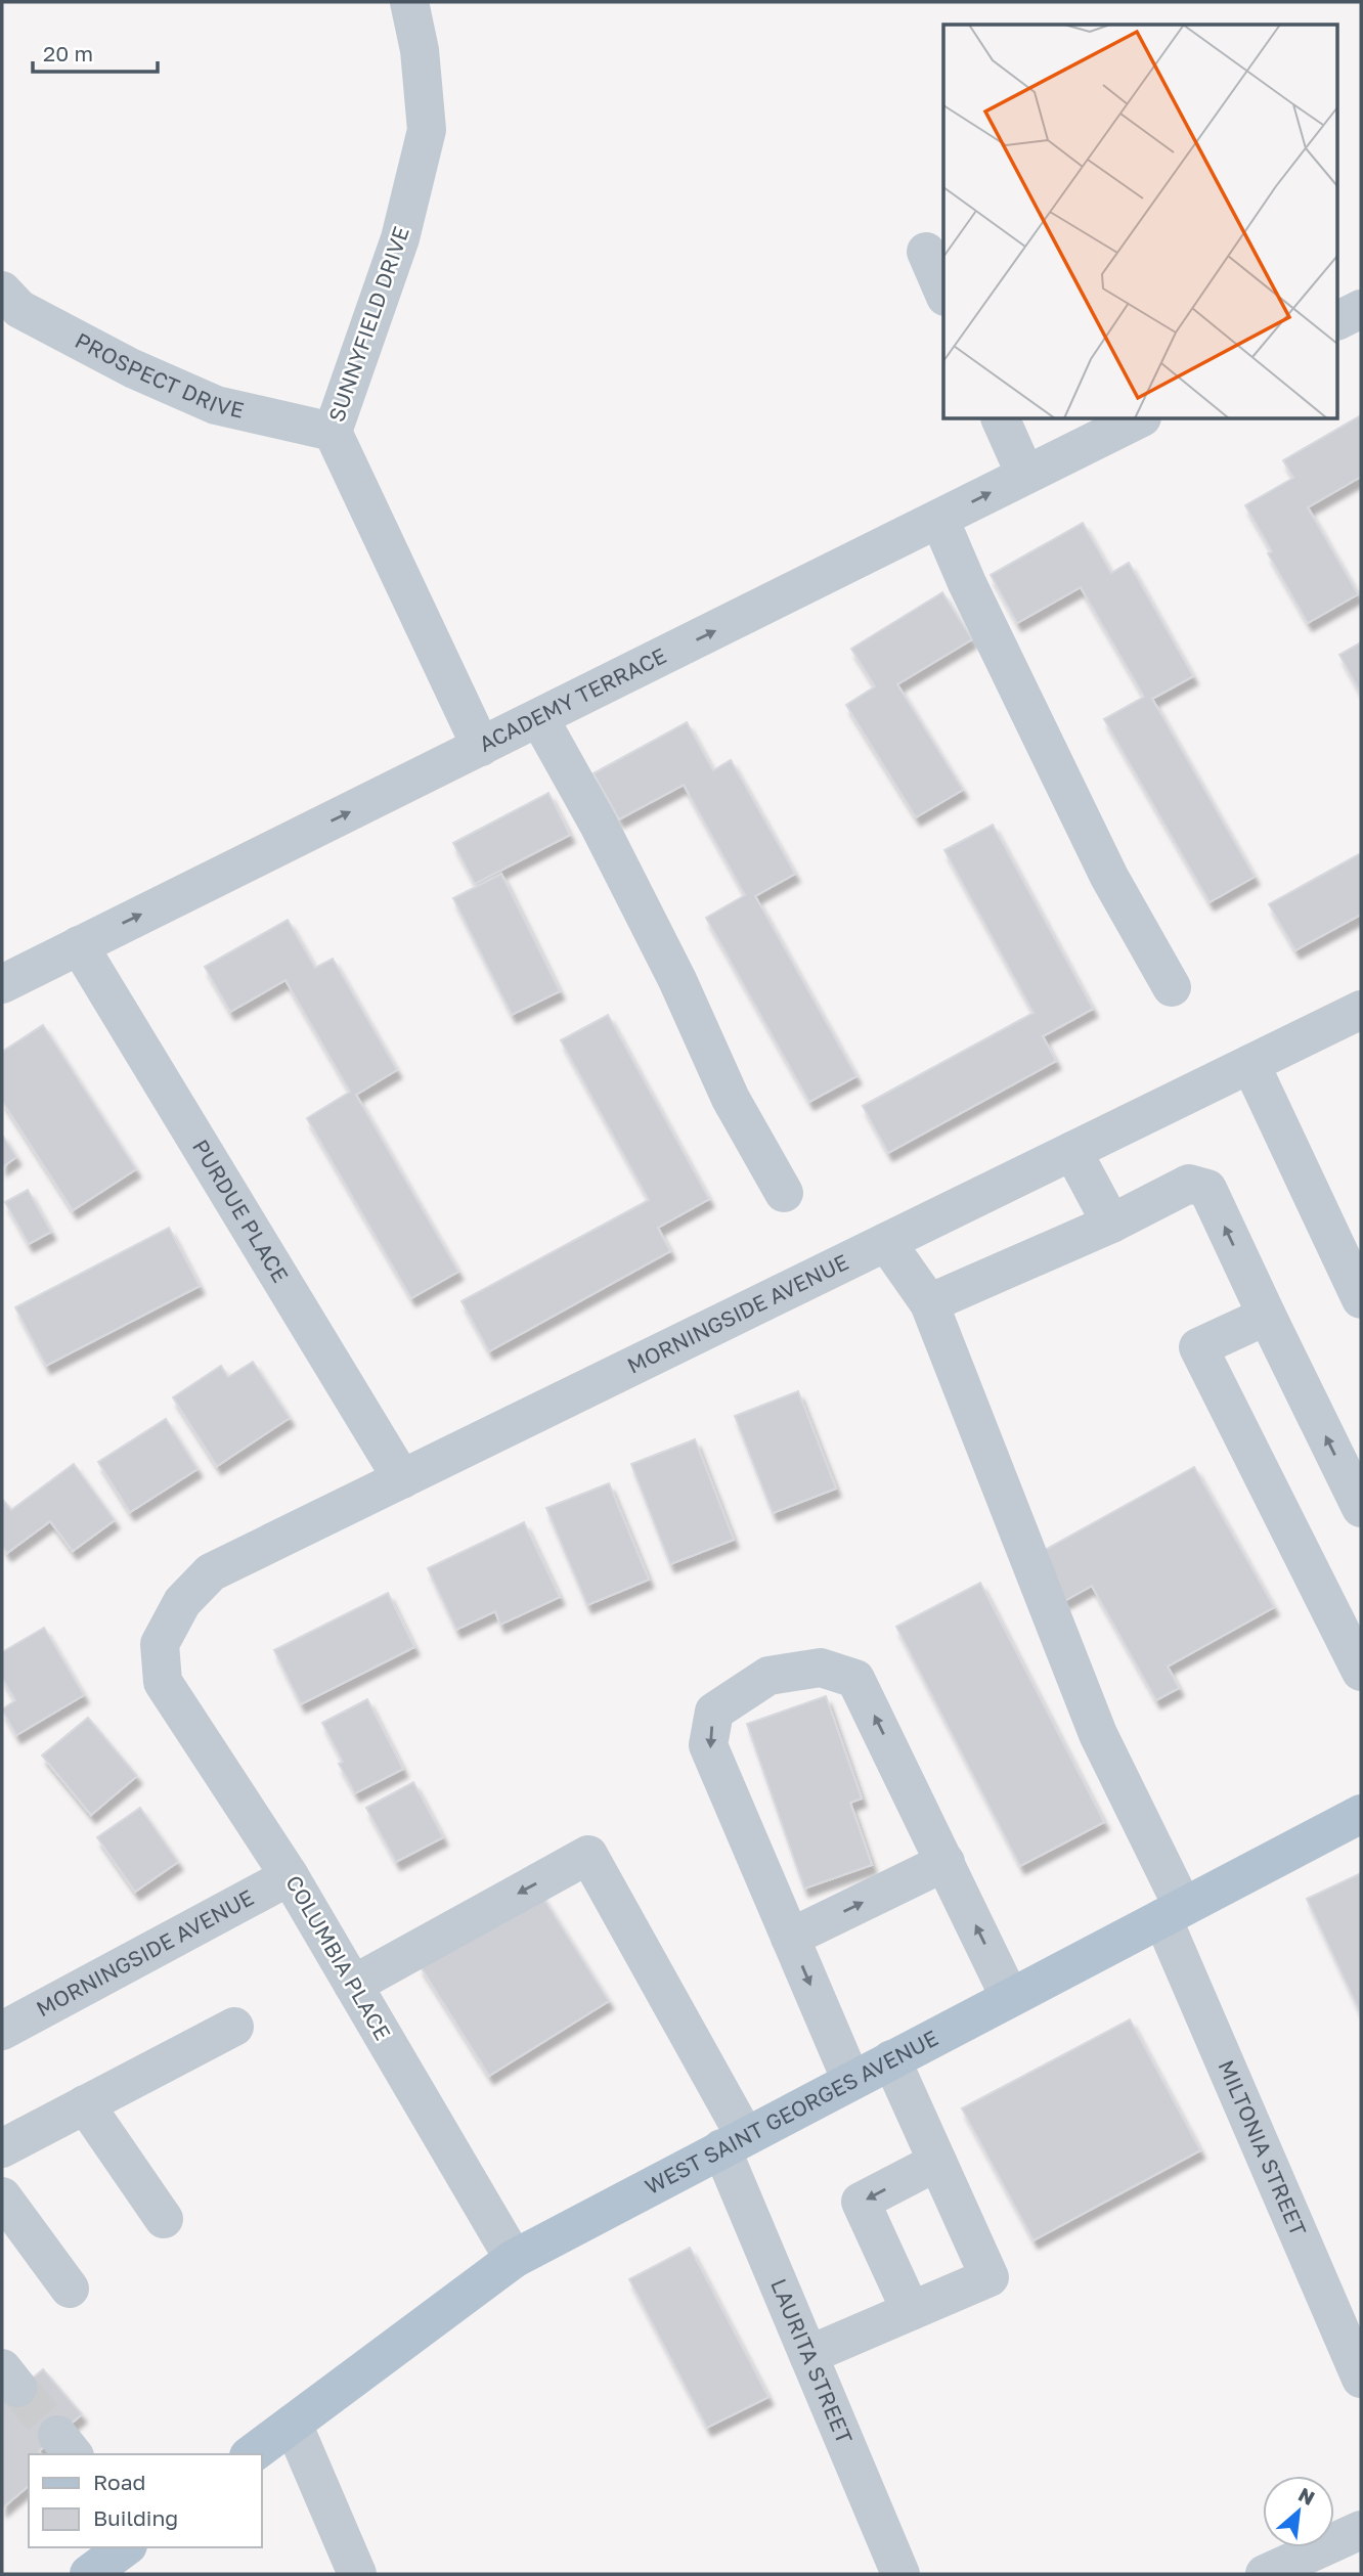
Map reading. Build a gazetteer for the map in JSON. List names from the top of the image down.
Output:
{
  "streets": {
    "main road": ["WEST SAINT GEORGES AVENUE"],
    "street": [
      "SUNNYFIELD DRIVE",
      "PROSPECT DRIVE",
      "ACADEMY TERRACE",
      "PURDUE PLACE",
      "MORNINGSIDE AVENUE",
      "COLUMBIA PLACE",
      "MILTONIA STREET",
      "LAURITA STREET"
    ]
  },
  "crossings": [
    ["SUNNYFIELD DRIVE", "PROSPECT DRIVE"],
    ["SUNNYFIELD DRIVE", "ACADEMY TERRACE"],
    ["ACADEMY TERRACE", "PURDUE PLACE"],
    ["PURDUE PLACE", "MORNINGSIDE AVENUE"],
    ["MORNINGSIDE AVENUE", "COLUMBIA PLACE"],
    ["MORNINGSIDE AVENUE", "MILTONIA STREET"],
    ["COLUMBIA PLACE", "WEST SAINT GEORGES AVENUE"],
    ["COLUMBIA PLACE", "LAURITA STREET"],
    ["WEST SAINT GEORGES AVENUE", "MILTONIA STREET"],
    ["WEST SAINT GEORGES AVENUE", "LAURITA STREET"]
  ],
  "one_way": ["ACADEMY TERRACE"],
  "legend": ["Road", "Building"],
  "scale_bar": "20 m",
  "north": "top right"
}
